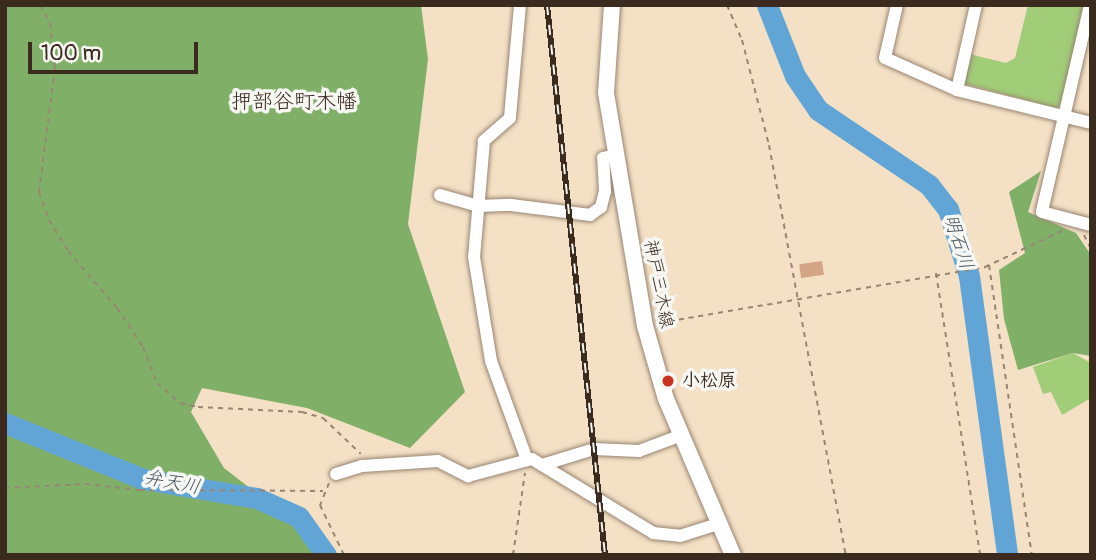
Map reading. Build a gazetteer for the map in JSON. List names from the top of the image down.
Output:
{
  "streets": {
    "main road": ["神戸三木線"]
  },
  "districts": ["押部谷町木幡"],
  "water": ["明石川", "弁天川"],
  "places": ["小松原"],
  "scale_bar": "100 m"
}
